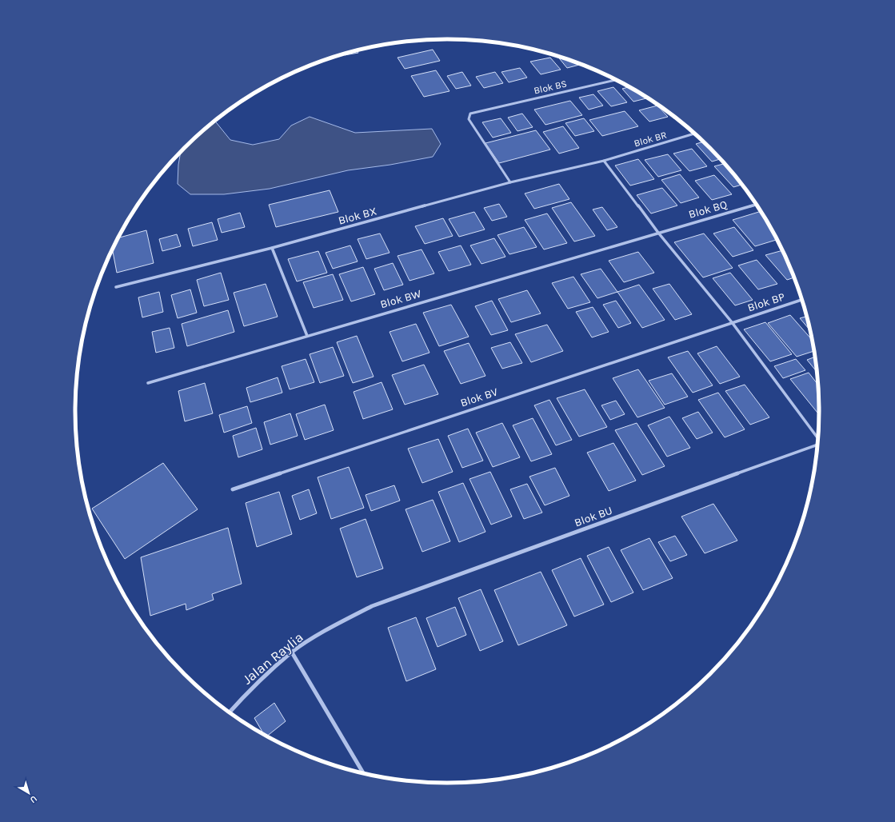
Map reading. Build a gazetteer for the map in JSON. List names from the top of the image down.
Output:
{
  "streets": {
    "street": [
      "Blok BS",
      "Blok BR",
      "Blok BQ",
      "Blok BX",
      "Blok BW",
      "Blok BP",
      "Blok BV",
      "Blok BU",
      "Jalan Raylia"
    ]
  },
  "crossings": [
    ["Blok BS", "Blok BX"],
    ["Blok BR", "Blok BX"],
    ["Blok BQ", "Blok BW"],
    ["Blok BP", "Blok BV"],
    ["Blok BU", "Jalan Raylia"]
  ],
  "north": "bottom right"
}
